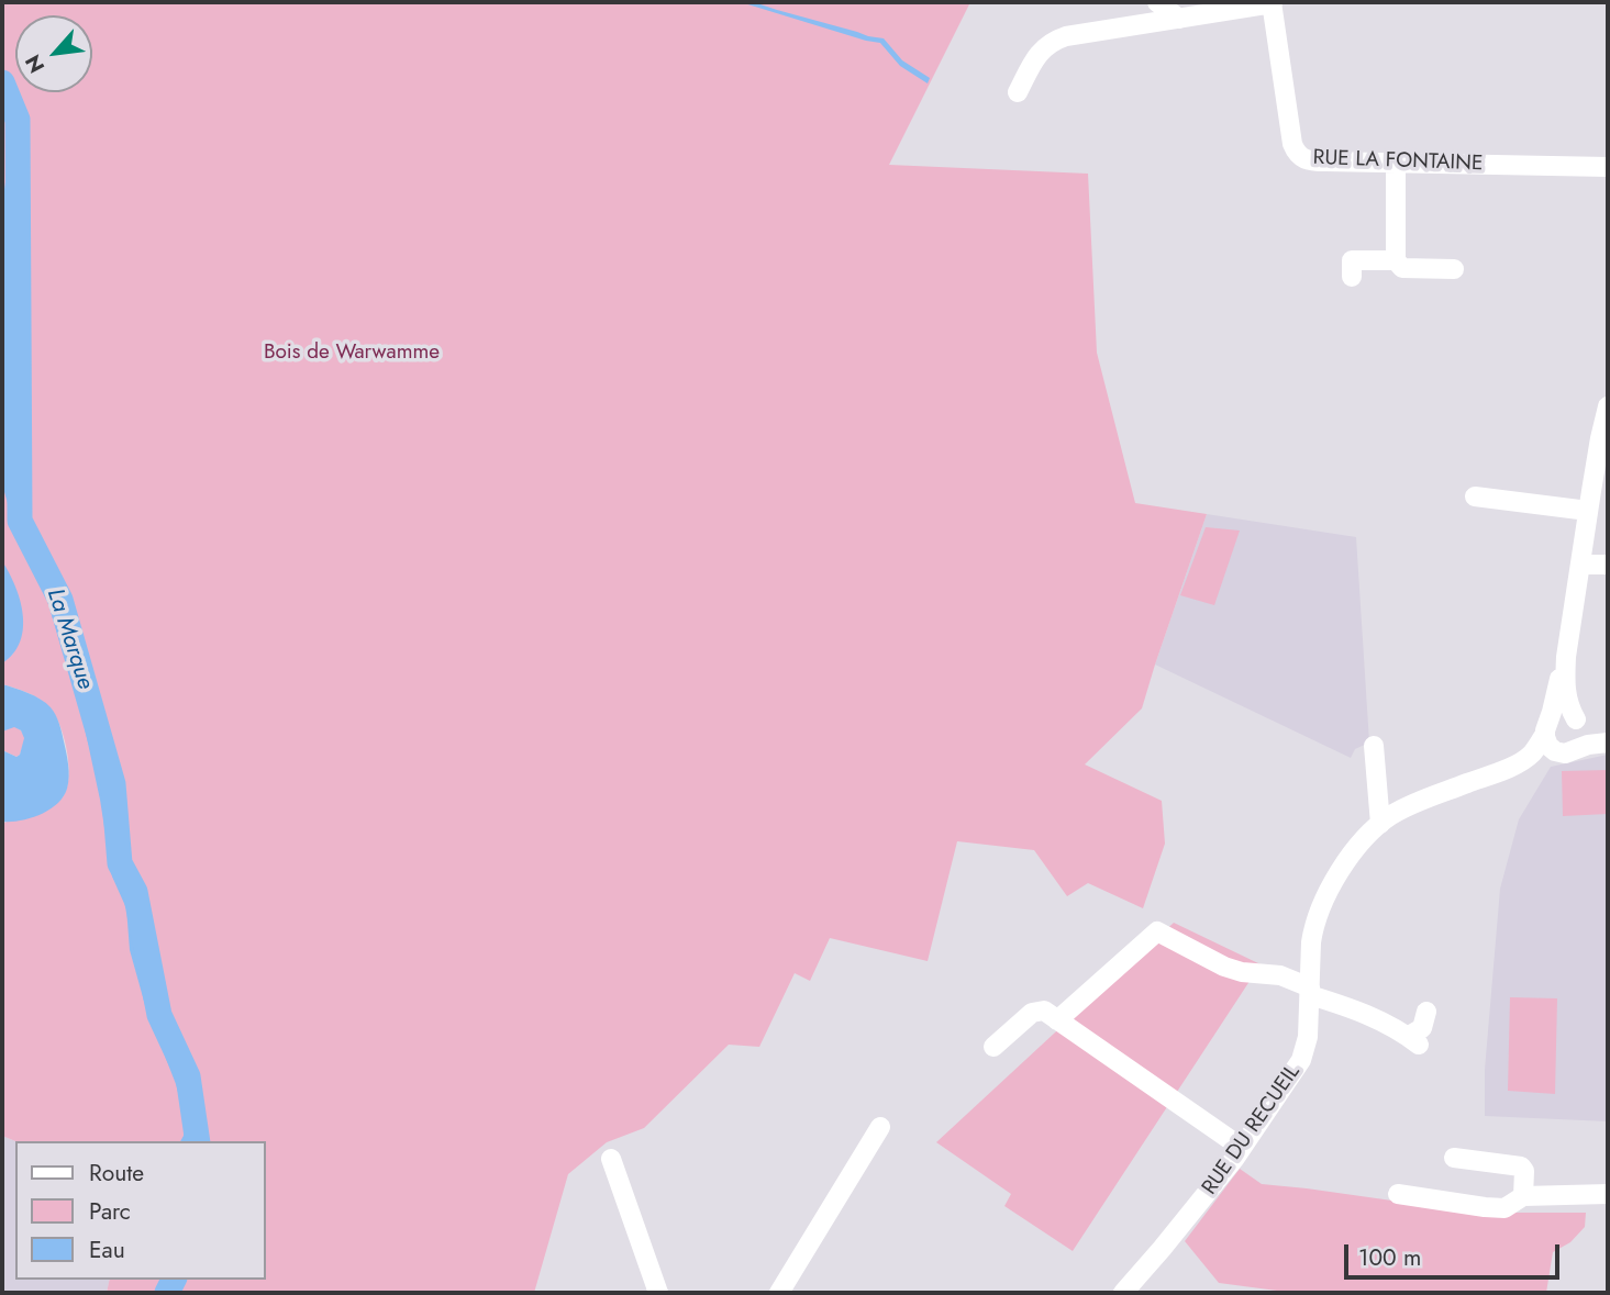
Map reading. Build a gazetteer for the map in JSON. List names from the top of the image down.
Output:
{
  "streets": {
    "street": ["RUE LA FONTAINE", "RUE DU RECUEIL"]
  },
  "water": ["La Marque"],
  "parks": ["Bois de Warwamme"],
  "legend": ["Route", "Parc", "Eau"],
  "scale_bar": "100 m",
  "north": "bottom left"
}
